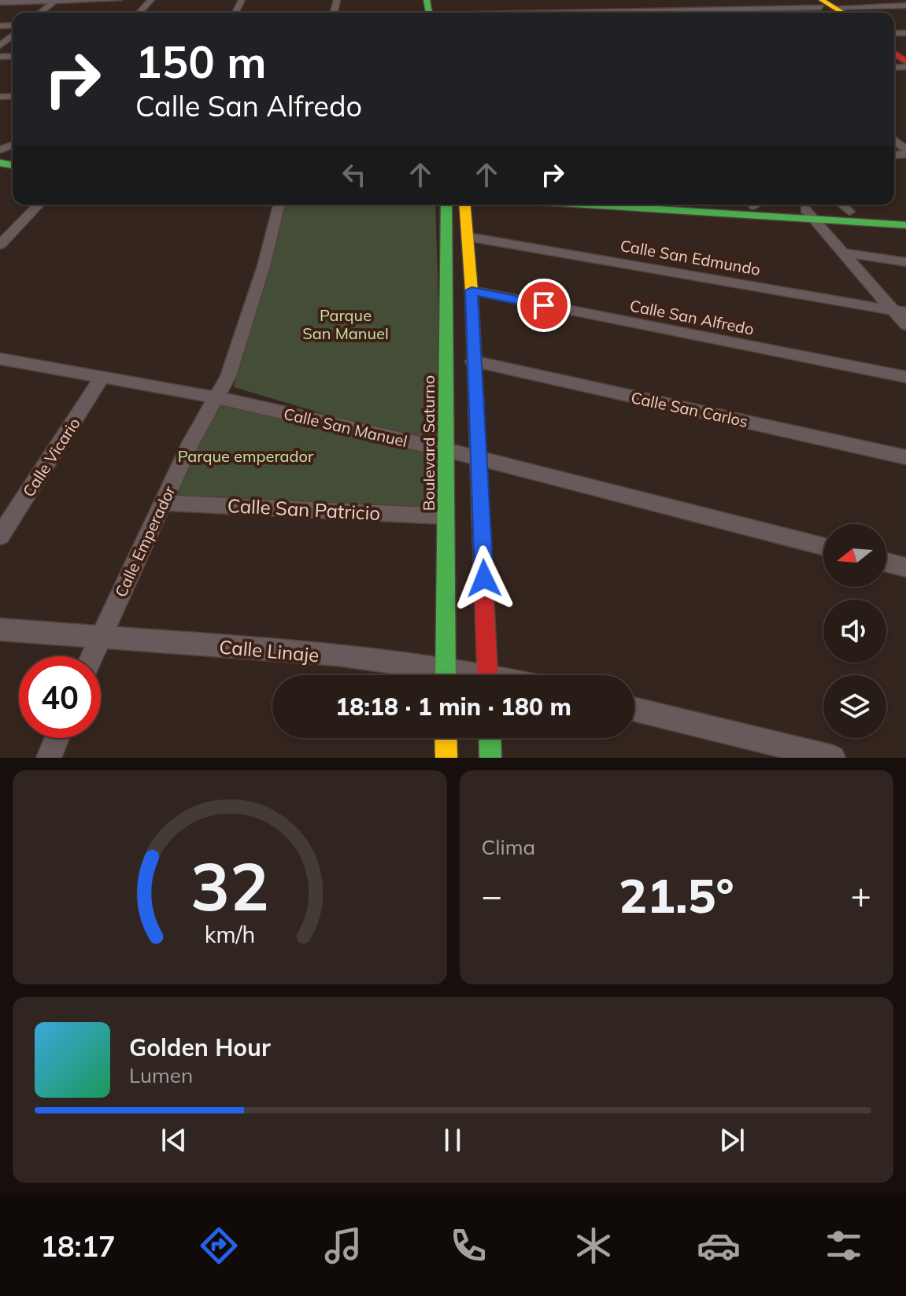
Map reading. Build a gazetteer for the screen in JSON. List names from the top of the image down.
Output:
{
  "streets": {
    "street": [
      "Calle San Edmundo",
      "Calle San Alfredo",
      "Calle San Carlos",
      "Calle San Manuel",
      "Boulevard Saturno",
      "Calle Vicario",
      "Calle San Patricio",
      "Calle Emperador",
      "Calle Linaje"
    ]
  },
  "crossings": [
    ["Calle San Manuel", "Boulevard Saturno"],
    ["Calle San Manuel", "Calle Vicario"],
    ["Calle San Manuel", "Calle Emperador"],
    ["Boulevard Saturno", "Calle San Patricio"],
    ["Calle San Patricio", "Calle Emperador"],
    ["Calle Emperador", "Calle Linaje"]
  ],
  "parks": ["Parque San Manuel", "Parque emperador"],
  "north": "left",
  "page": {
    "turn": ["150 m", "Calle San Alfredo"],
    "limit": "40",
    "trip": "18:18 · 1 min · 180 m",
    "tile": "Clima",
    "heat": ["−", "21.5°", "+"],
    "song": ["Golden Hour", "Lumen"],
    "tabs": "18:17",
    "gauge": ["32", "km/h"]
  }
}
